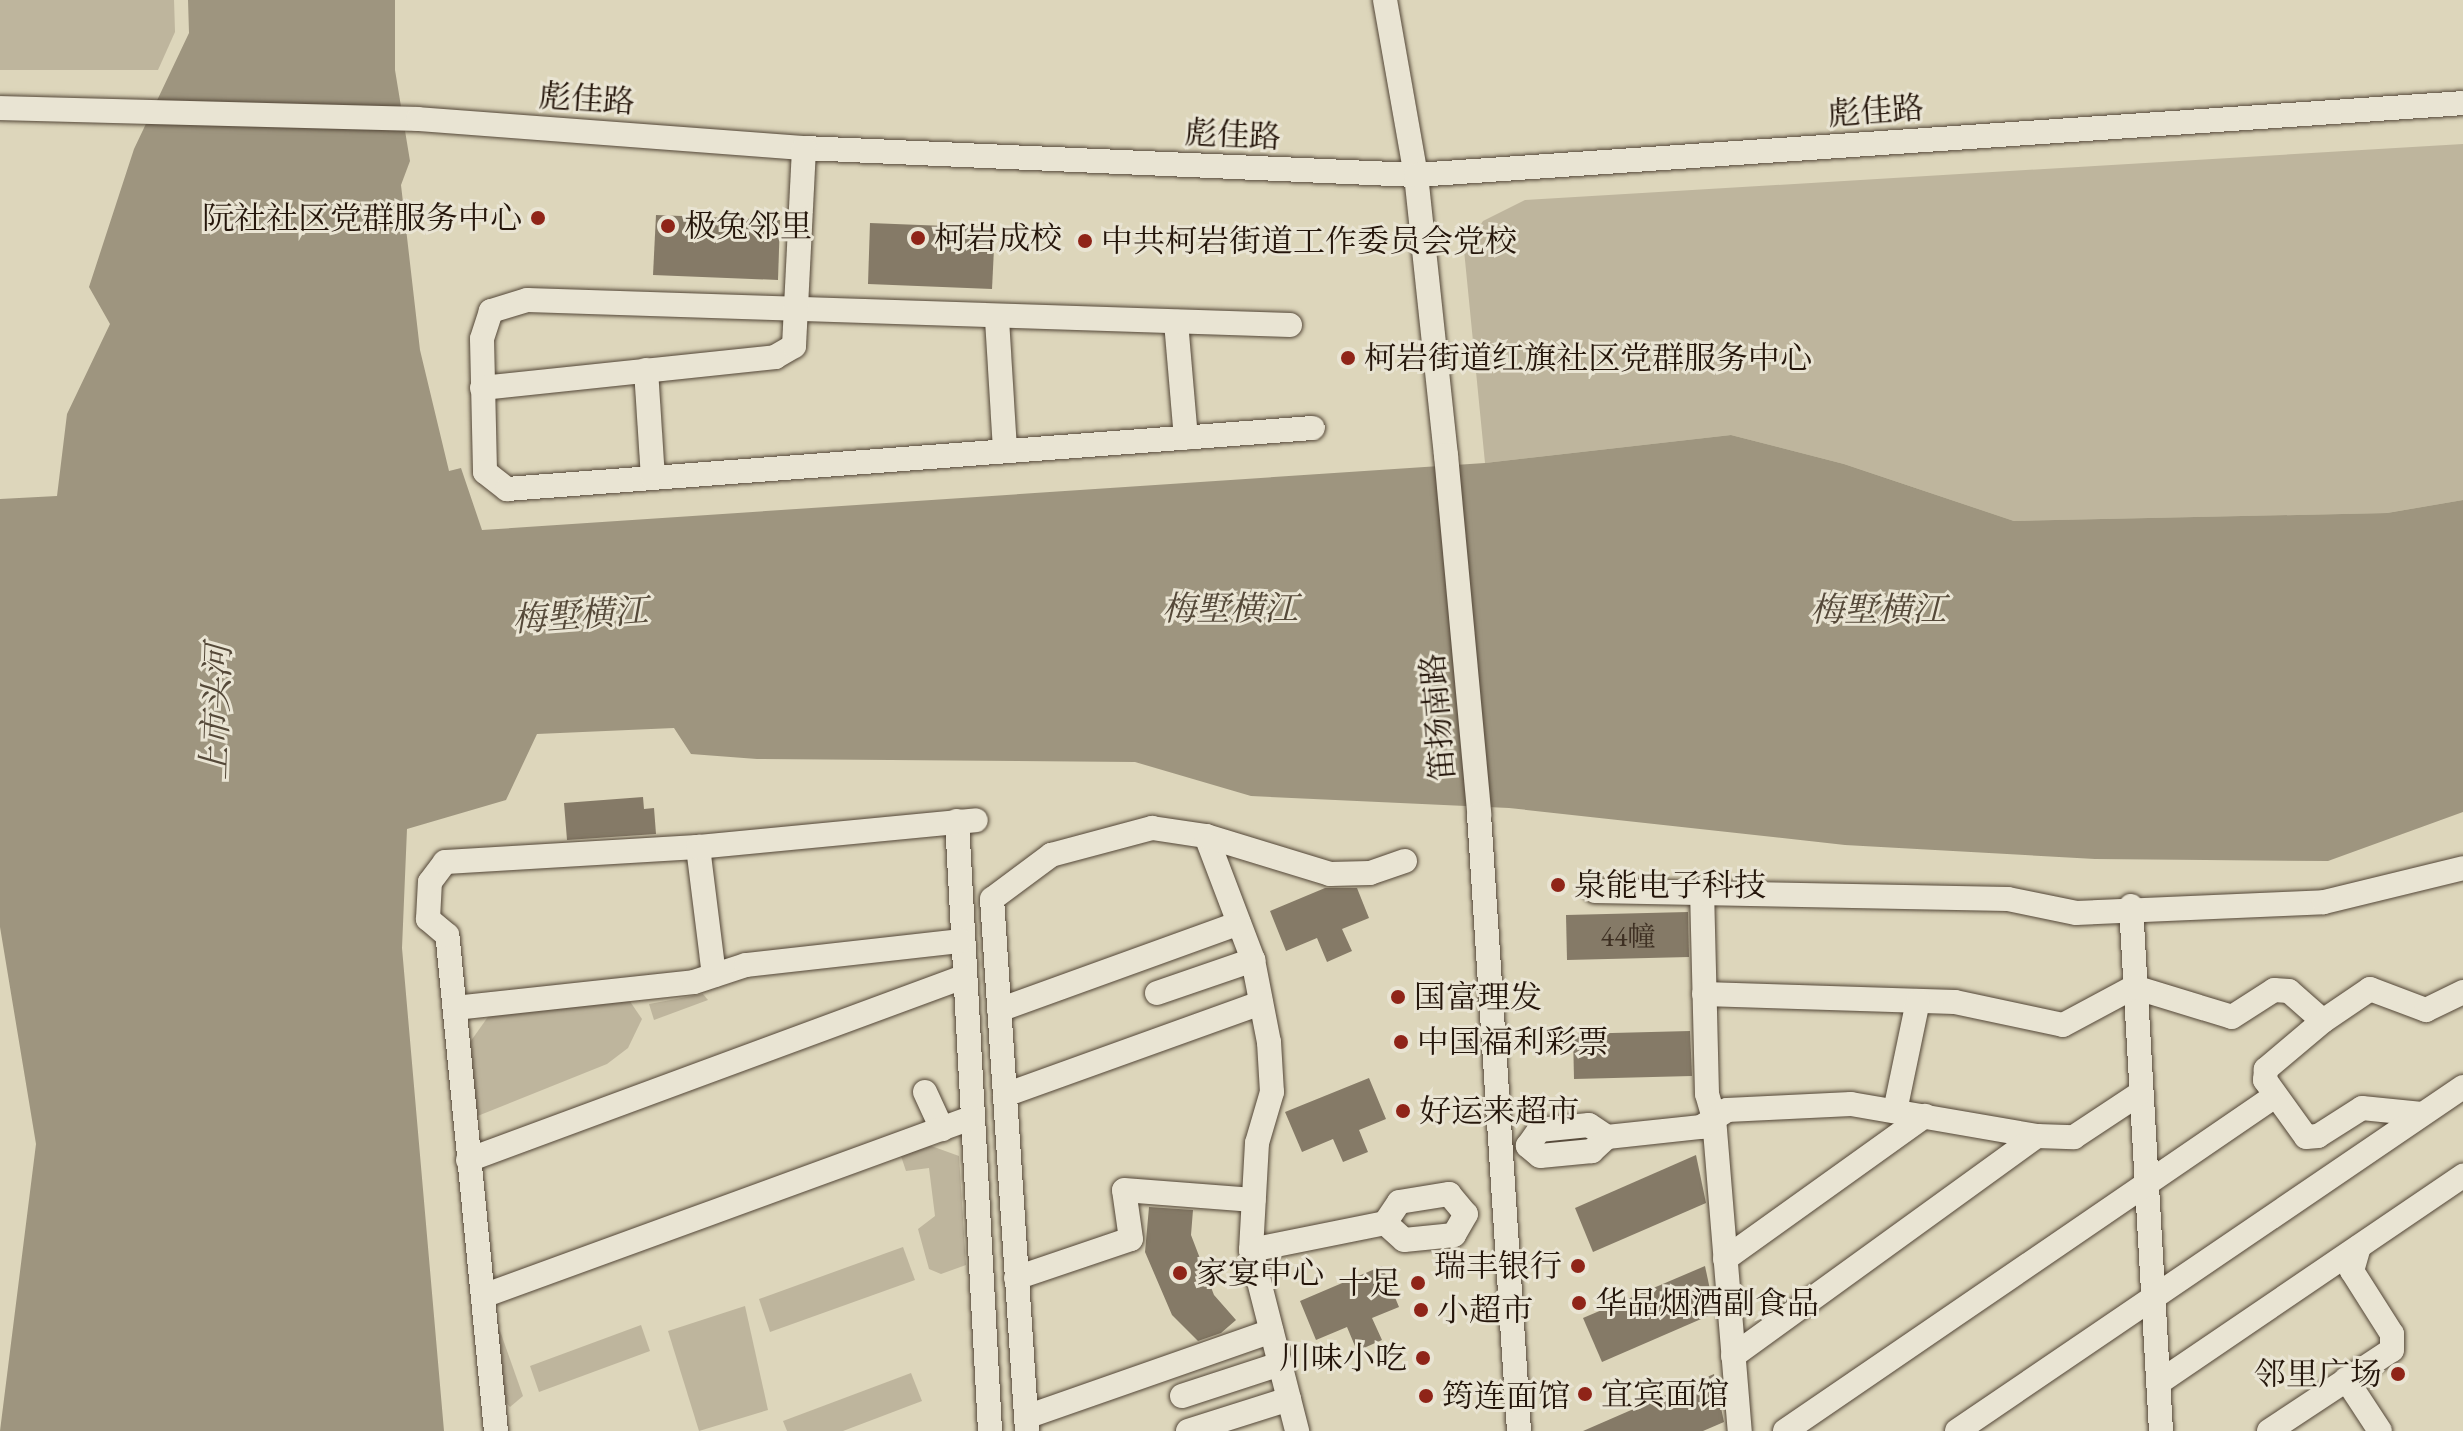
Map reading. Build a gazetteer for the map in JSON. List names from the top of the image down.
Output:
{
  "streets": {
    "street": ["彪佳路", "笛扬南路"]
  },
  "crossings": [
    ["彪佳路", "笛扬南路"]
  ],
  "water": ["梅墅横江", "上市头河"],
  "places": [
    "阮社社区党群服务中心",
    "极兔邻里",
    "柯岩成校",
    "中共柯岩街道工作委员会党校",
    "柯岩街道红旗社区党群服务中心",
    "泉能电子科技",
    "国富理发",
    "中国福利彩票",
    "好运来超市",
    "瑞丰银行",
    "家宴中心",
    "十足",
    "华品烟酒副食品",
    "小超市",
    "川味小吃",
    "邻里广场",
    "宜宾面馆",
    "筠连面馆"
  ],
  "house_numbers": ["44幢"]
}
